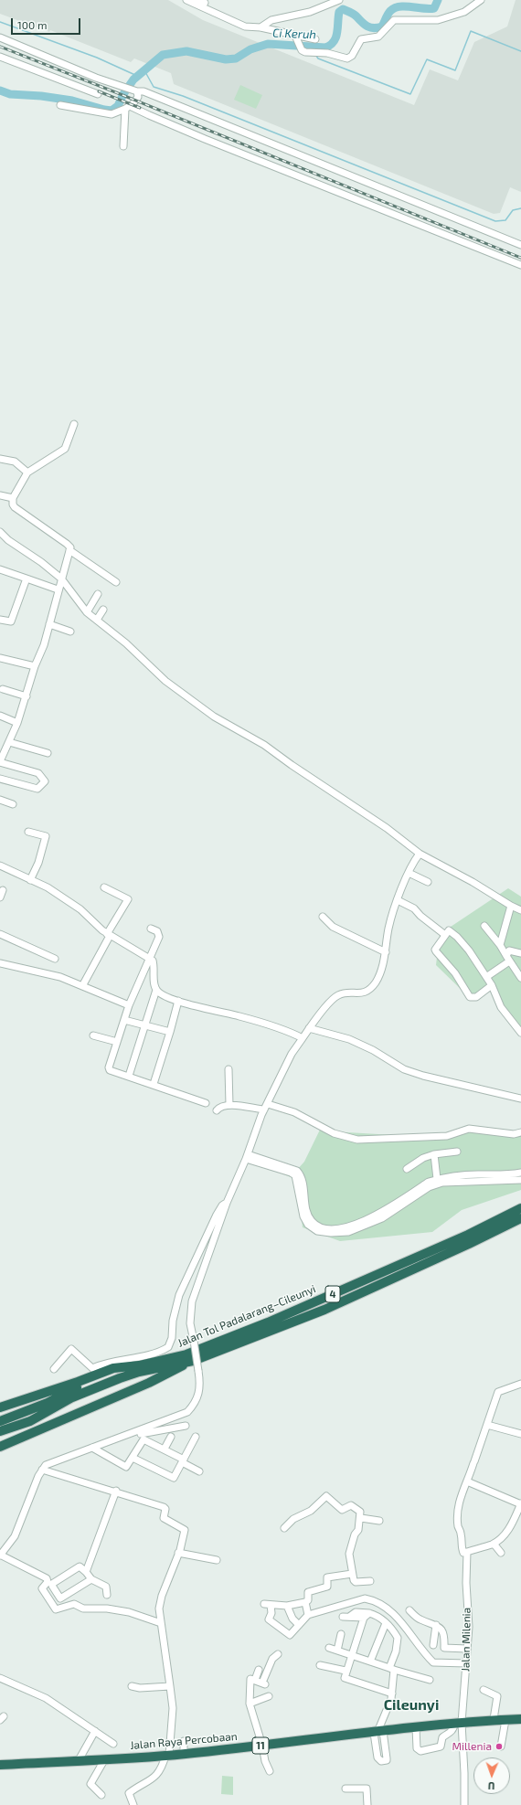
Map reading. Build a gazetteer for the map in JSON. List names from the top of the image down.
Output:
{
  "streets": {
    "highway": [
      "4",
      "Jalan Tol Padalarang–Cileunyi",
      "Jalan Raya Percobaan",
      "11"
    ],
    "street": ["Jalan Milenia"]
  },
  "crossings": [
    ["4", "Jalan Tol Padalarang–Cileunyi"],
    ["Jalan Milenia", "Jalan Raya Percobaan"]
  ],
  "districts": ["Cileunyi"],
  "water": ["Ci Keruh"],
  "places": ["Millenia"],
  "scale_bar": "100 m",
  "north": "bottom"
}
